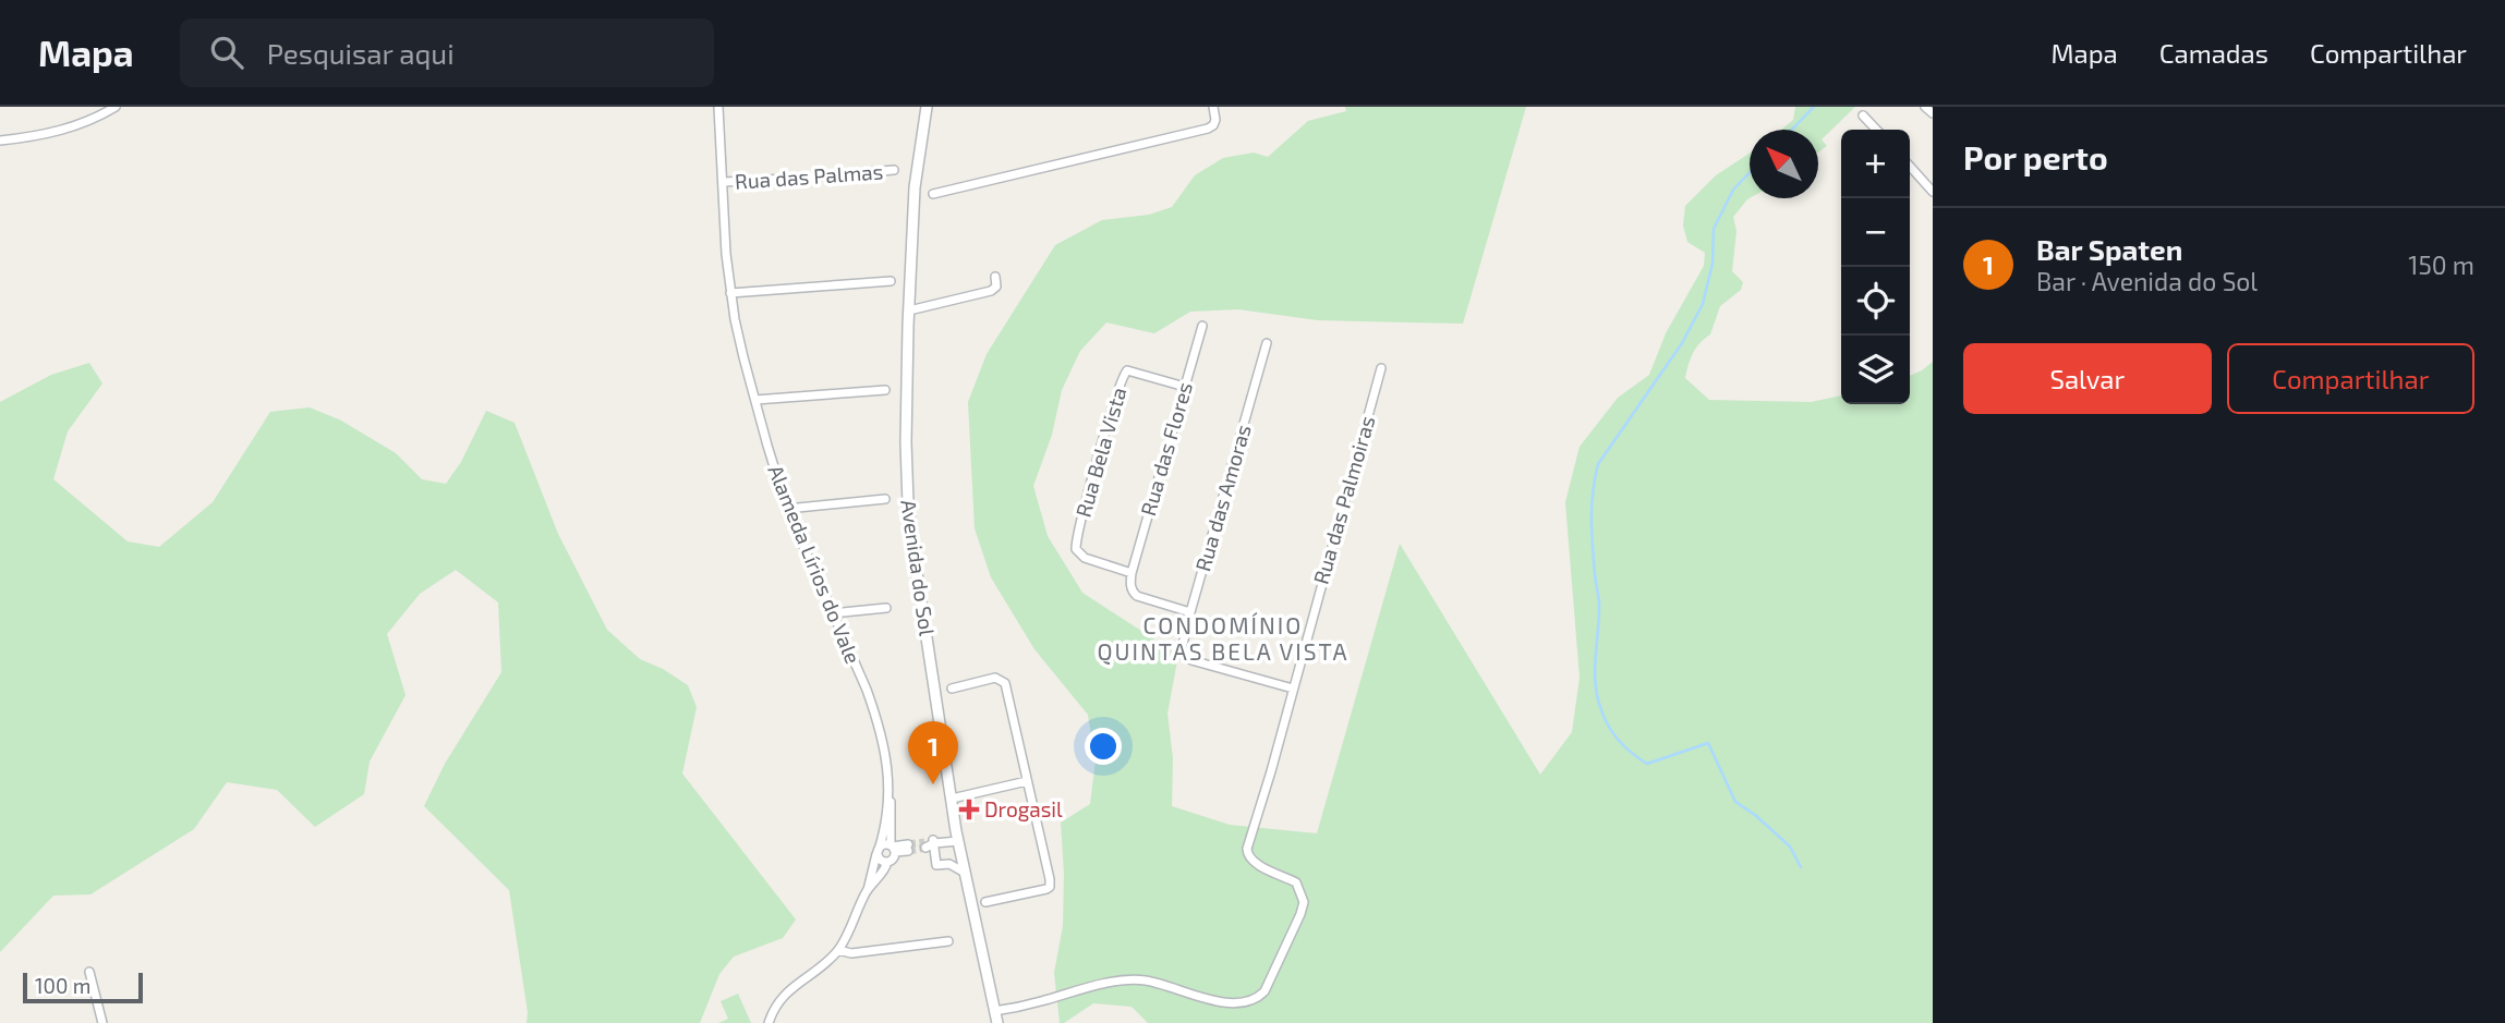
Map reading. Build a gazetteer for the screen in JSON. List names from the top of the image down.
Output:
{
  "streets": {
    "street": [
      "Rua das Palmas",
      "Rua das Flores",
      "Rua Bela Vista",
      "Rua das Amoras",
      "Rua das Palmoiras",
      "Alameda Lírios do Vale",
      "Avenida do Sol"
    ]
  },
  "crossings": [
    ["Rua das Palmas", "Alameda Lírios do Vale"],
    ["Rua das Flores", "Rua Bela Vista"],
    ["Rua das Amoras", "Rua das Palmoiras"],
    ["Rua das Palmoiras", "Avenida do Sol"]
  ],
  "districts": ["CONDOMÍNIO QUINTAS BELA VISTA"],
  "places": {
    "health": ["Drogasil"]
  },
  "scale_bar": "100 m",
  "north": "top left",
  "page": {
    "header": "Mapa",
    "search": "Pesquisar aqui",
    "nav": ["Mapa", "Camadas", "Compartilhar"],
    "heading": "Por perto",
    "map_buttons": ["+", "−"],
    "list": [
      {
        "mark": "1",
        "name": "Bar Spaten",
        "note": "Bar · Avenida do Sol",
        "value": "150 m"
      }
    ],
    "buttons": ["Salvar", "Compartilhar"],
    "pins": "1",
    "scale": "100 m"
  }
}
